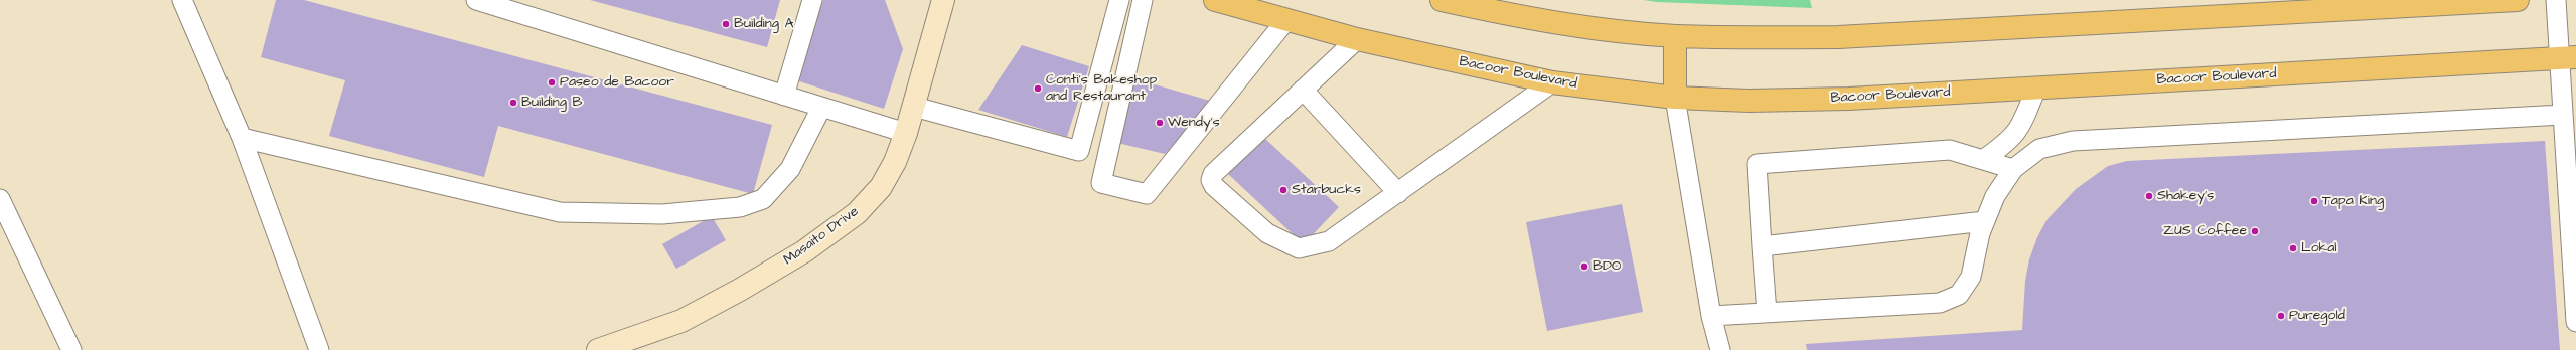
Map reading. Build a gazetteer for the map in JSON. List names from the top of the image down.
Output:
{
  "streets": {
    "main road": ["Bacoor Boulevard"],
    "street": ["Masaito Drive"]
  },
  "places": [
    "Building A",
    "Paseo de Bacoor",
    "Conti's Bakeshop and Restaurant",
    "Building B",
    "Wendy's",
    "Starbucks",
    "Shakey's",
    "Tapa King",
    "ZUS Coffee",
    "Lokal",
    "BDO",
    "Puregold"
  ]
}
